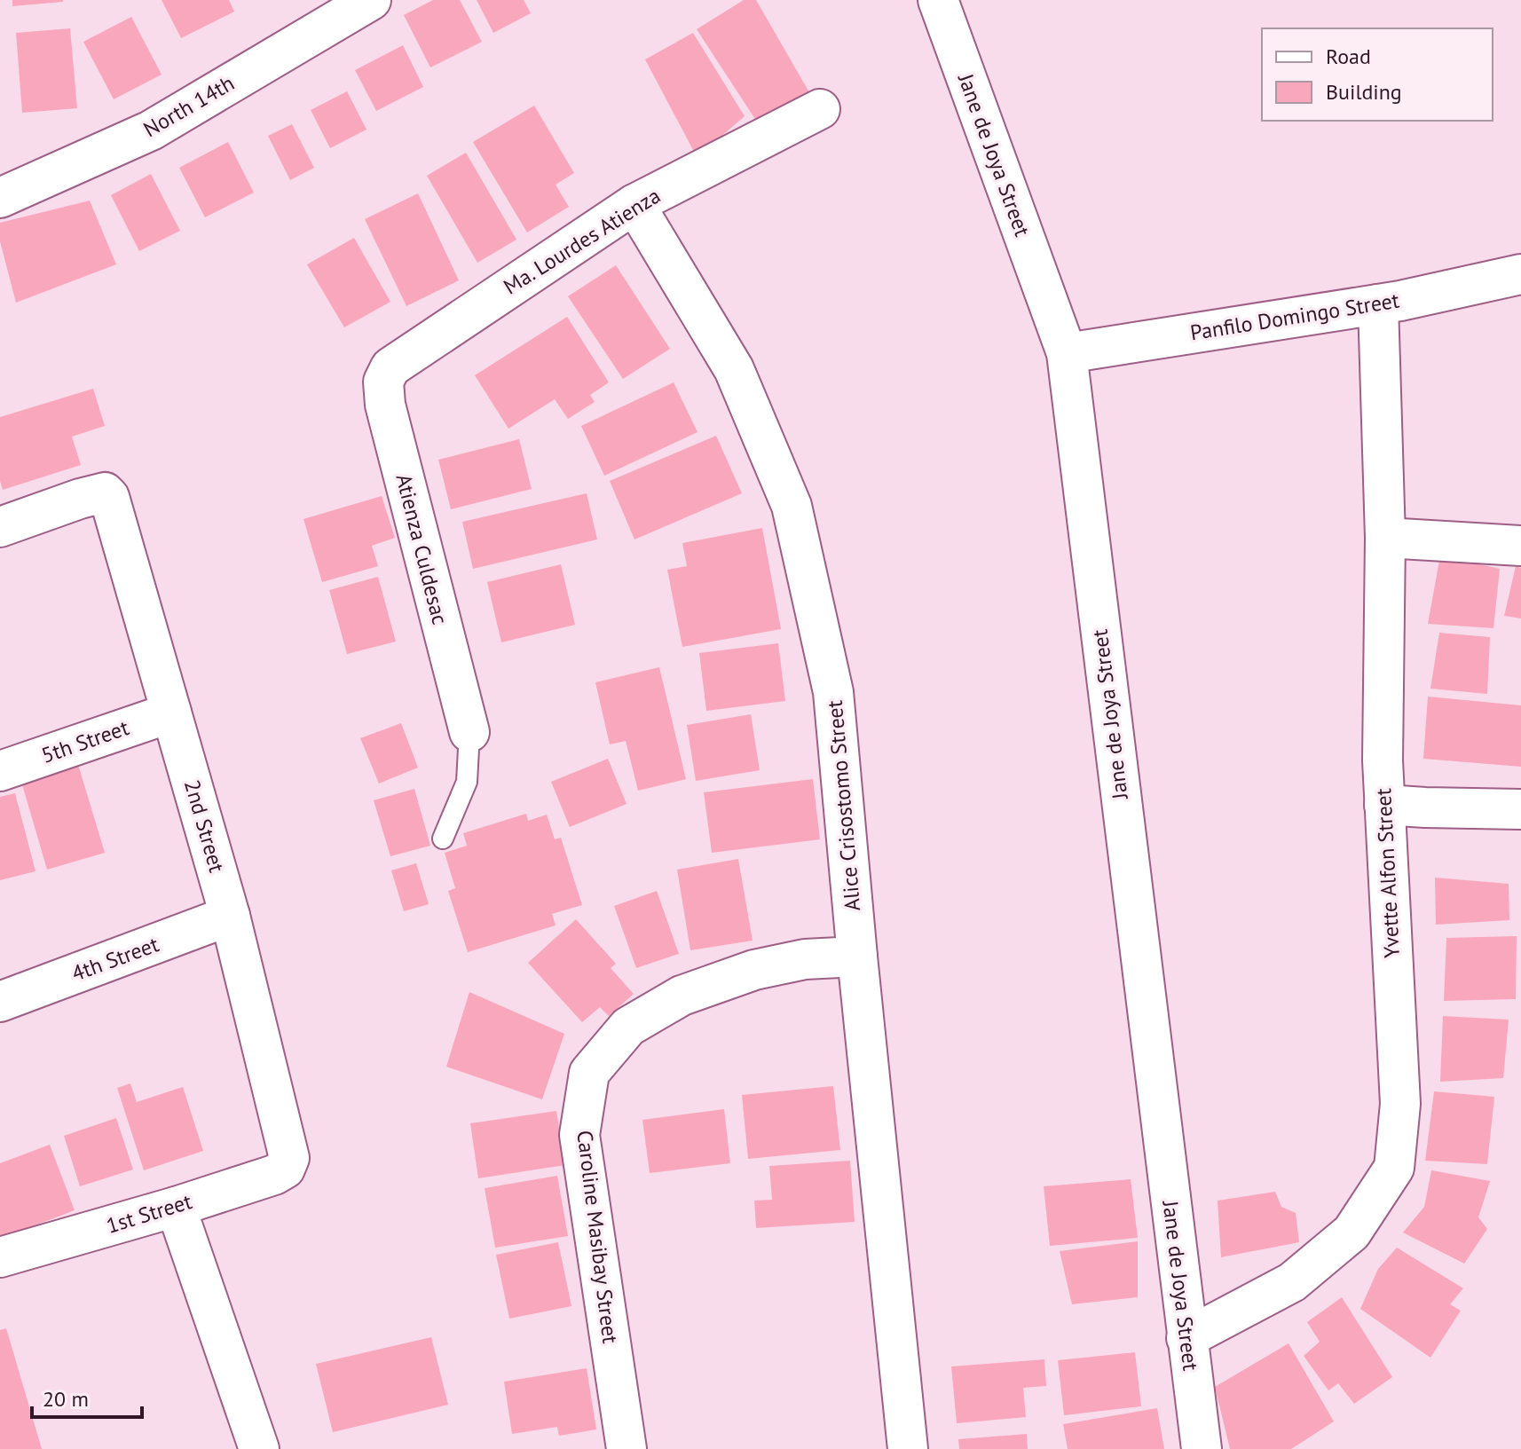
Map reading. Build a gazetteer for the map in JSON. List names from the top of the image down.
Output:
{
  "streets": {
    "street": [
      "North 14th",
      "Jane de Joya Street",
      "Ma. Lourdes Atienza",
      "Panfilo Domingo Street",
      "Atienza Culdesac",
      "5th Street",
      "Alice Crisostomo Street",
      "2nd Street",
      "Yvette Alfon Street",
      "4th Street",
      "1st Street",
      "Caroline Masibay Street"
    ]
  },
  "crossings": [
    ["Jane de Joya Street", "Panfilo Domingo Street"],
    ["Jane de Joya Street", "Yvette Alfon Street"],
    ["Ma. Lourdes Atienza", "Atienza Culdesac"],
    ["Ma. Lourdes Atienza", "Alice Crisostomo Street"],
    ["Panfilo Domingo Street", "Yvette Alfon Street"],
    ["5th Street", "2nd Street"],
    ["Alice Crisostomo Street", "Caroline Masibay Street"],
    ["2nd Street", "4th Street"],
    ["2nd Street", "1st Street"]
  ],
  "legend": ["Road", "Building"],
  "scale_bar": "20 m"
}
